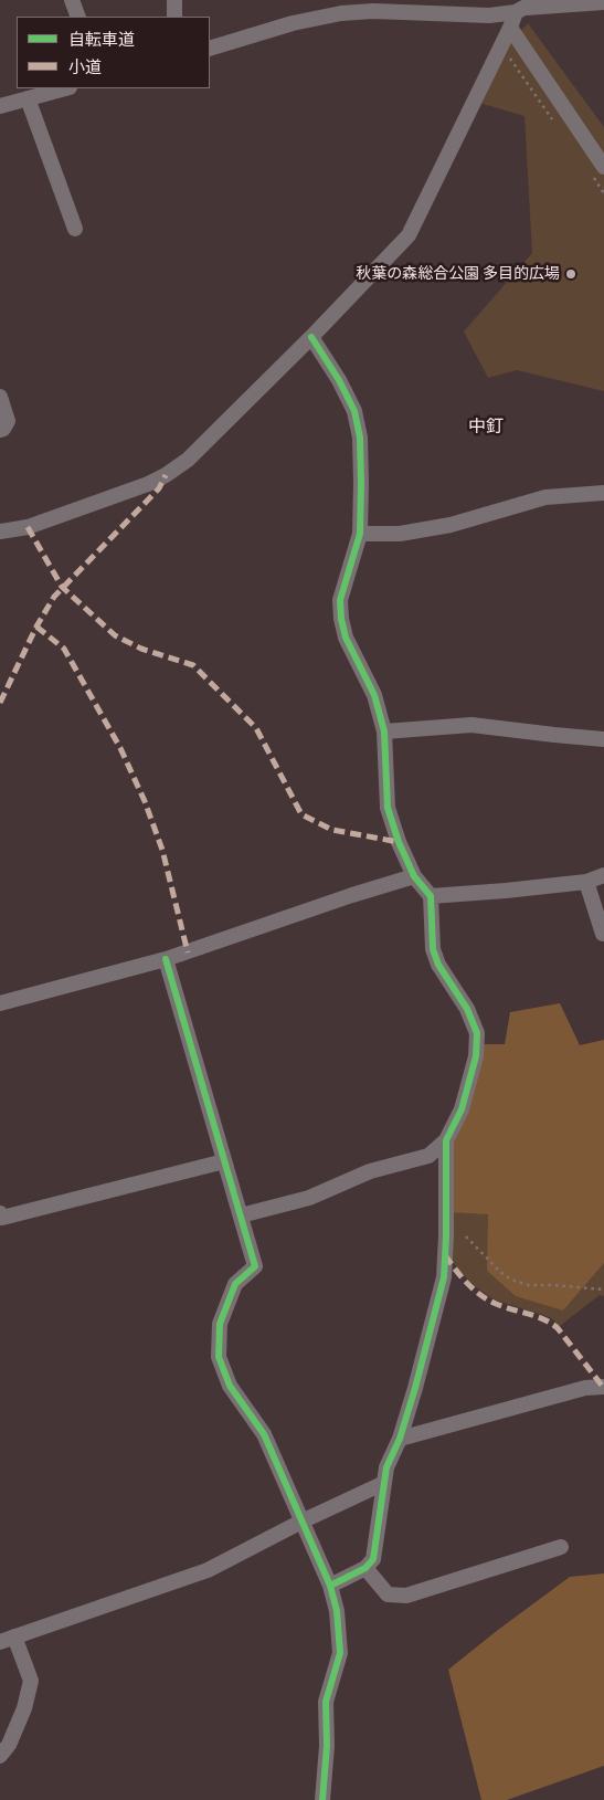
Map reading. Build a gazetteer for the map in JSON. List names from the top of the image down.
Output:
{
  "districts": ["中釘"],
  "places": ["秋葉の森総合公園 多目的広場"],
  "legend": ["自転車道", "小道"]
}
